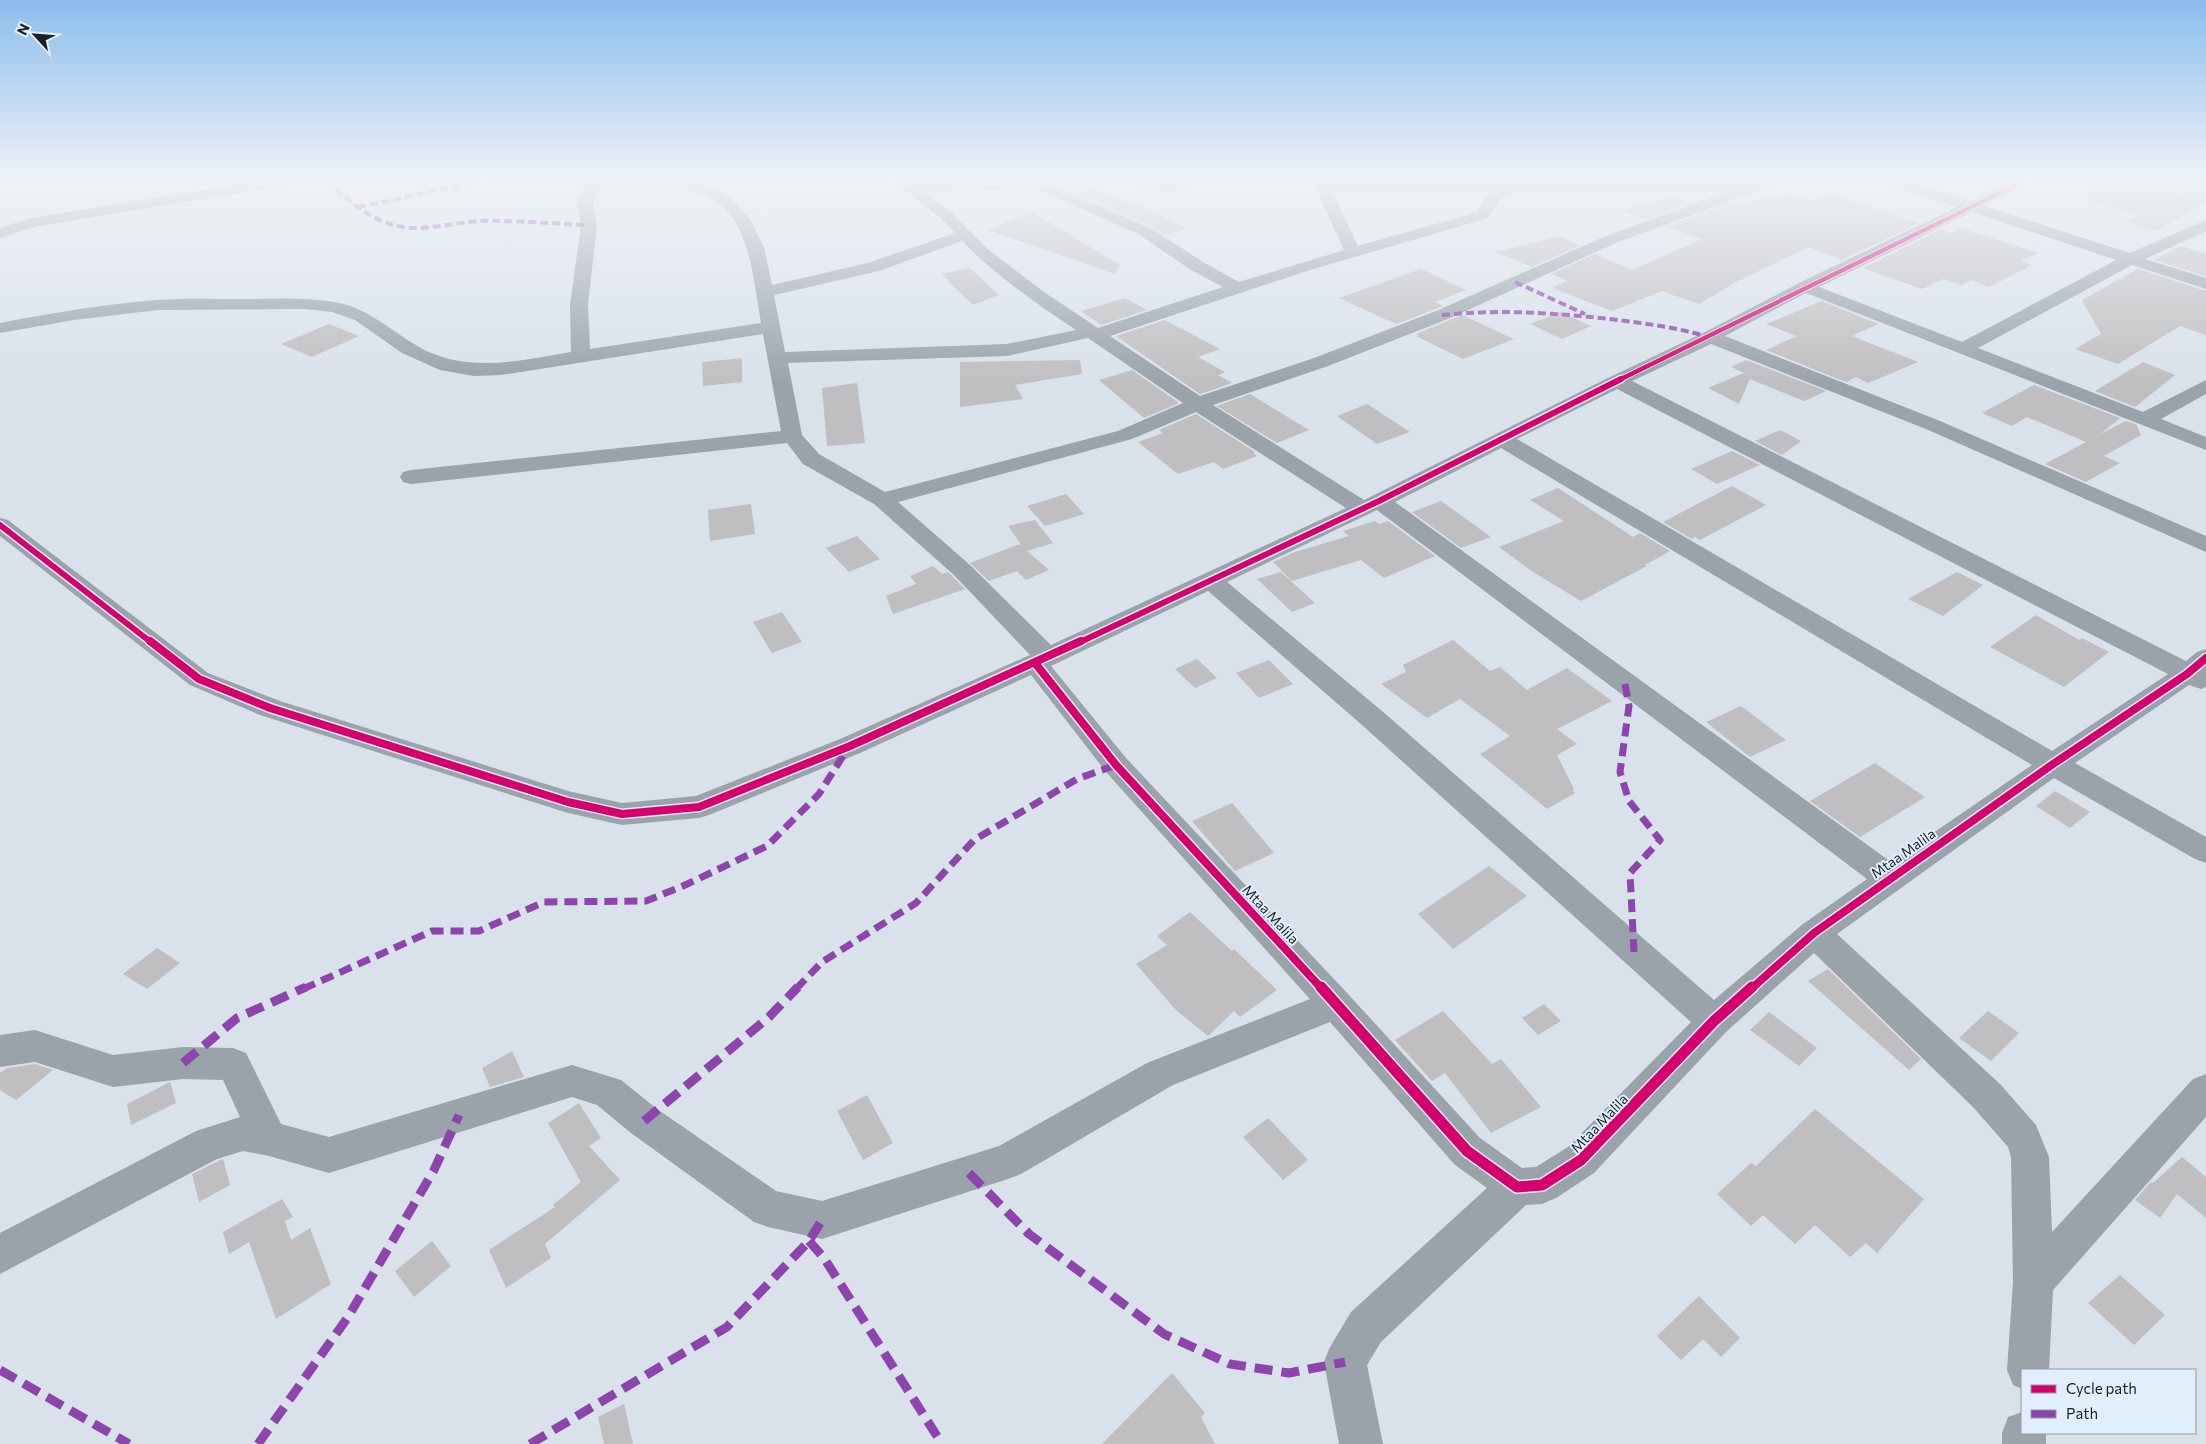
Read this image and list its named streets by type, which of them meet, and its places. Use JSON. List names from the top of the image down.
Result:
{
  "streets": {
    "street": ["Mtaa Malila"]
  },
  "legend": ["Cycle path", "Path"],
  "north": "top left"
}
